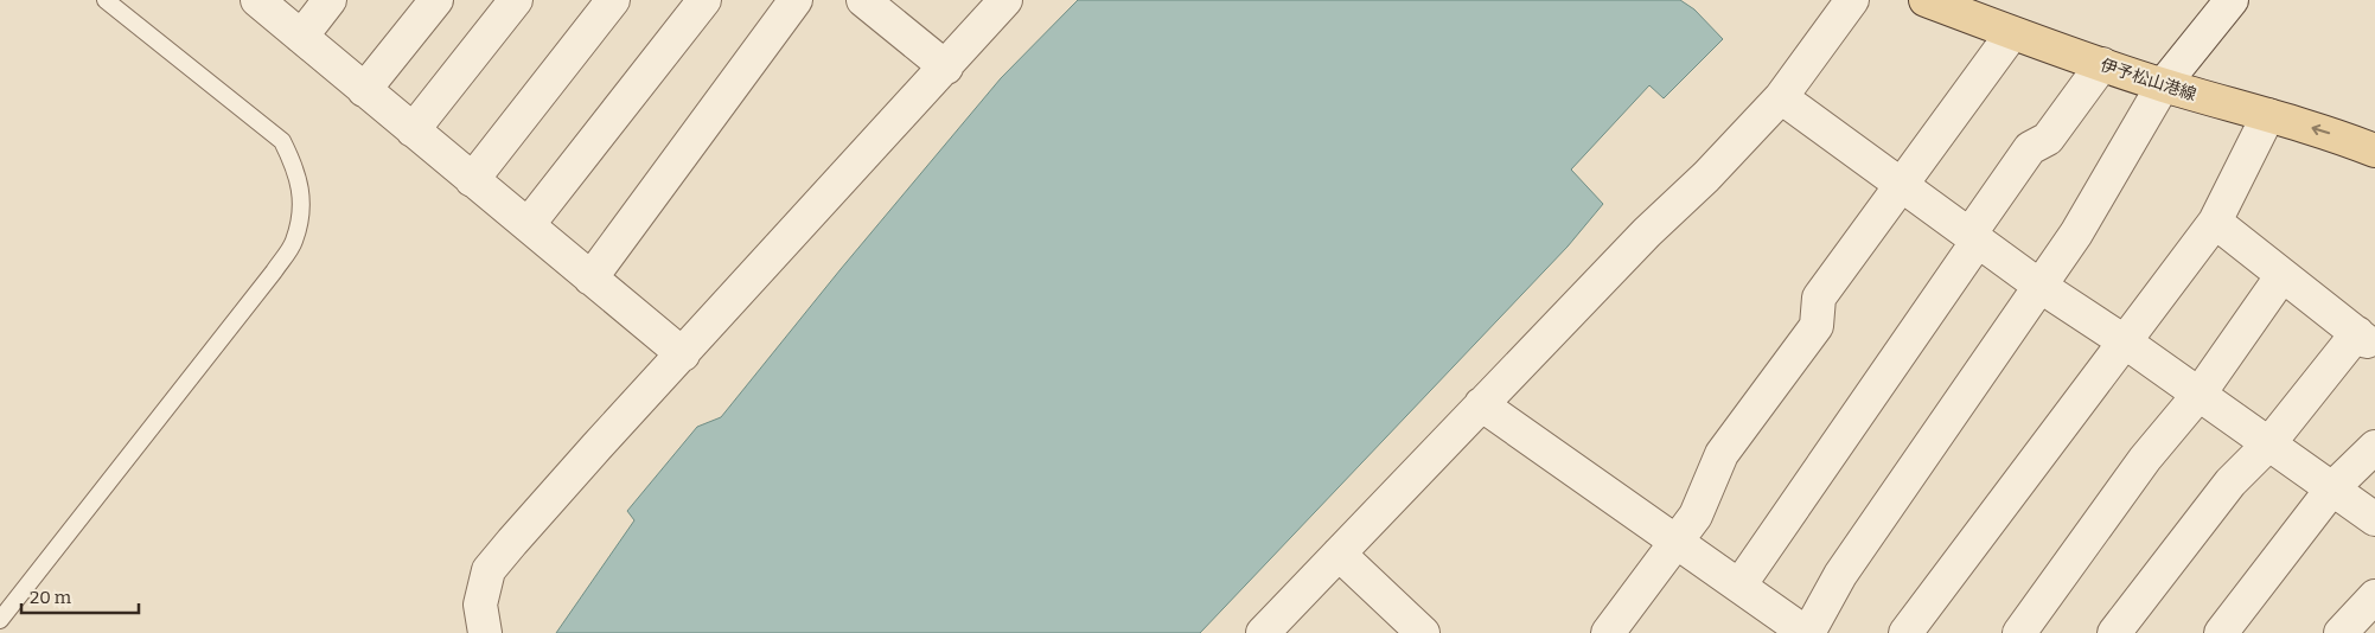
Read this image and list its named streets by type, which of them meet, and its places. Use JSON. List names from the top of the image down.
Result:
{
  "streets": {
    "main road": ["伊予松山港線"]
  },
  "scale_bar": "20 m"
}
